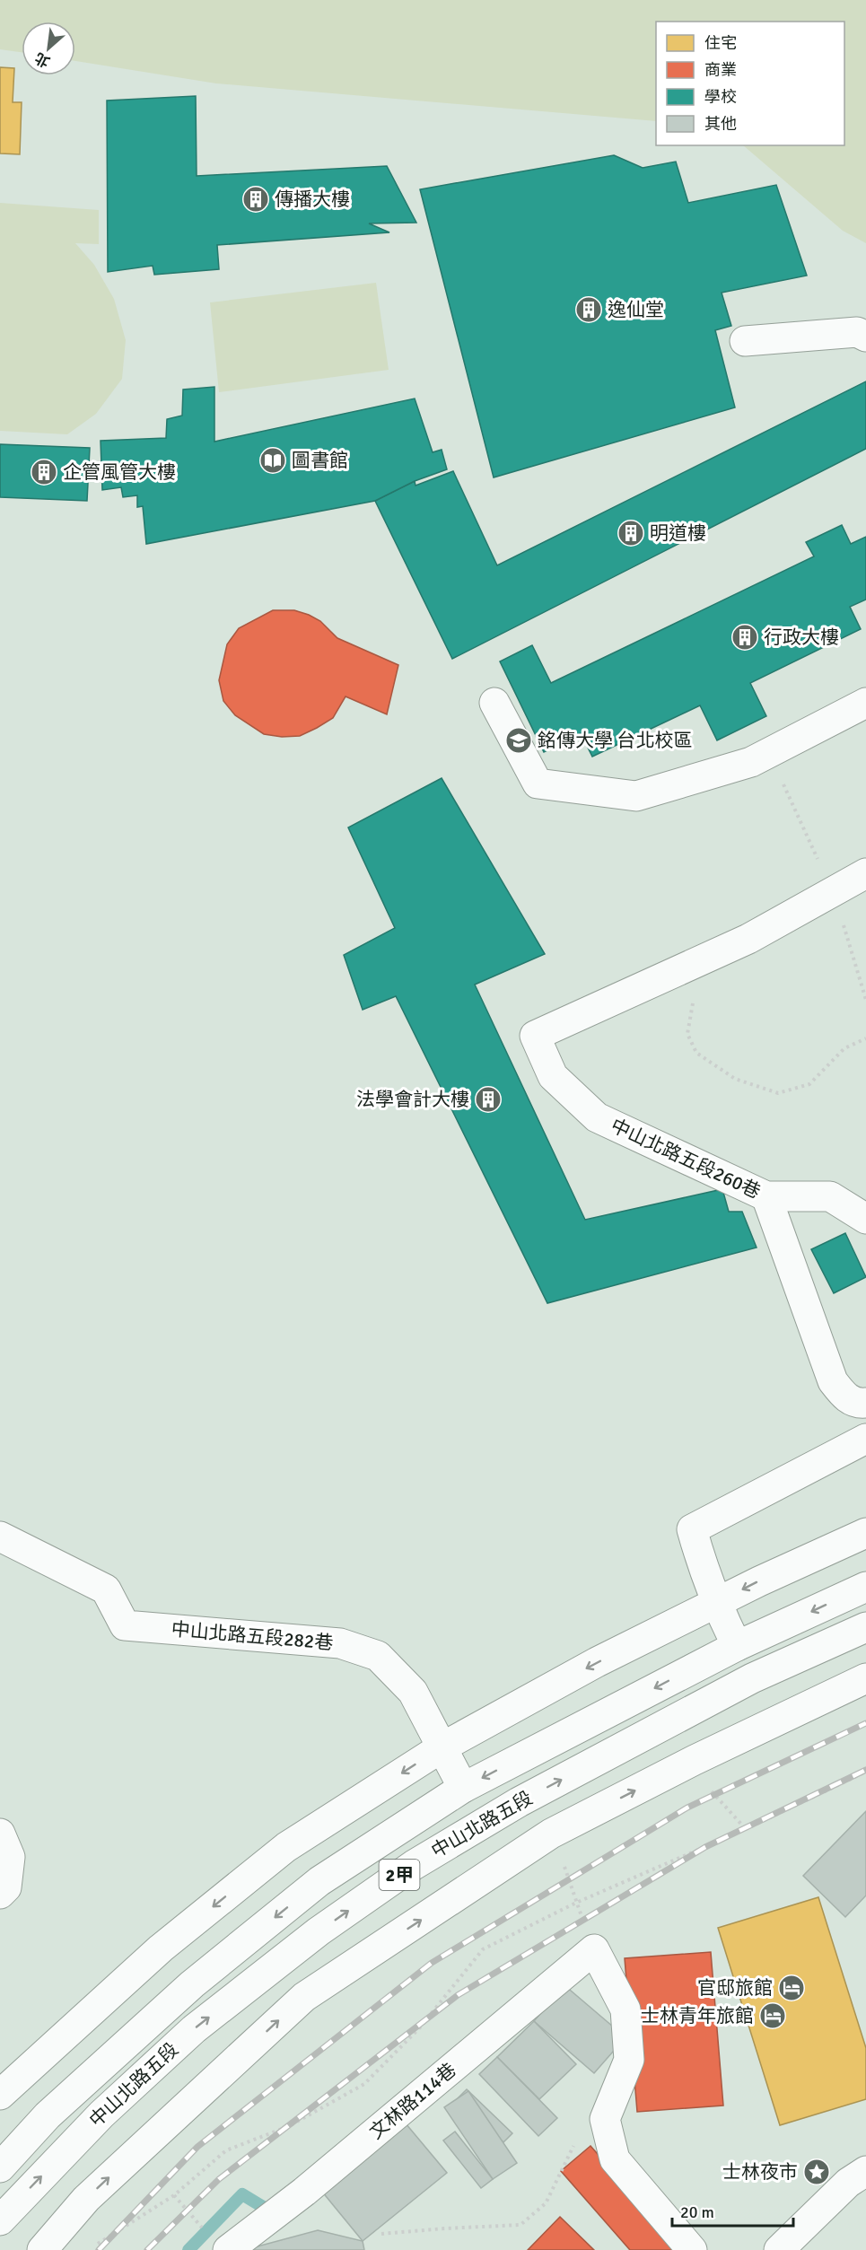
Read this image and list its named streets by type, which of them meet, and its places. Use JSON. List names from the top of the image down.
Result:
{
  "streets": {
    "main road": [
      "中山北路五段260巷",
      "中山北路五段282巷",
      "中山北路五段",
      "2甲",
      "文林路114巷"
    ]
  },
  "crossings": [
    ["中山北路五段282巷", "中山北路五段"]
  ],
  "places": {
    "building": [
      "傳播大樓",
      "逸仙堂",
      "企管風管大樓",
      "明道樓",
      "行政大樓",
      "法學會計大樓"
    ],
    "library": ["圖書館"],
    "school or university": ["銘傳大學 台北校區"],
    "hotel": ["官邸旅館", "士林青年旅館"],
    "place": ["士林夜市"]
  },
  "legend": [
    "住宅",
    "商業",
    "學校",
    "其他"
  ],
  "scale_bar": "20 m",
  "north": "bottom left"
}
